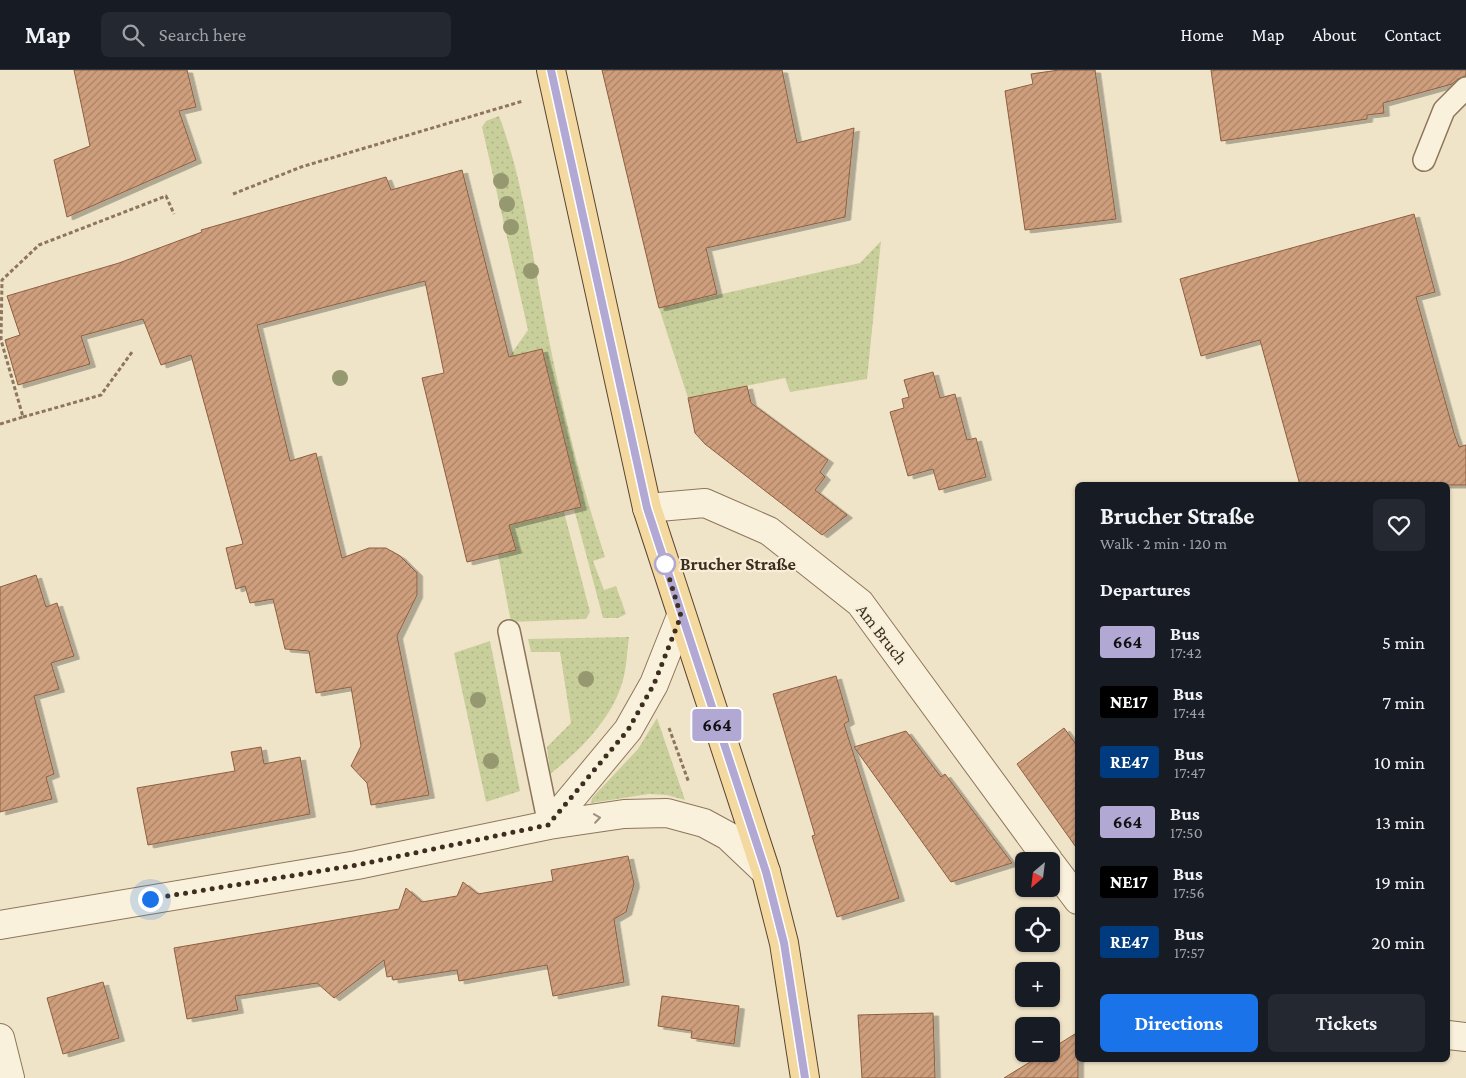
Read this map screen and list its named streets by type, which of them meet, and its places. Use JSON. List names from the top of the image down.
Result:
{
  "streets": {
    "street": ["Am Bruch"]
  },
  "places": ["Brucher Straße"],
  "lines": ["bus line 664"],
  "north": "bottom left",
  "page": {
    "header": "Map",
    "search": "Search here",
    "nav": [
      "Home",
      "Map",
      "About",
      "Contact"
    ],
    "on_map": "664",
    "heading": [
      ["Brucher Straße", "Walk · 2 min · 120 m"],
      "Departures"
    ],
    "list": [
      {
        "mark": "664",
        "name": "Bus",
        "note": "17:42",
        "value": "5 min"
      },
      {
        "mark": "NE17",
        "name": "Bus",
        "note": "17:44",
        "value": "7 min"
      },
      {
        "mark": "RE47",
        "name": "Bus",
        "note": "17:47",
        "value": "10 min"
      },
      {
        "mark": "664",
        "name": "Bus",
        "note": "17:50",
        "value": "13 min"
      },
      {
        "mark": "NE17",
        "name": "Bus",
        "note": "17:56",
        "value": "19 min"
      },
      {
        "mark": "RE47",
        "name": "Bus",
        "note": "17:57",
        "value": "20 min"
      }
    ],
    "map_buttons": ["+", "−"],
    "buttons": ["Directions", "Tickets"]
  }
}
